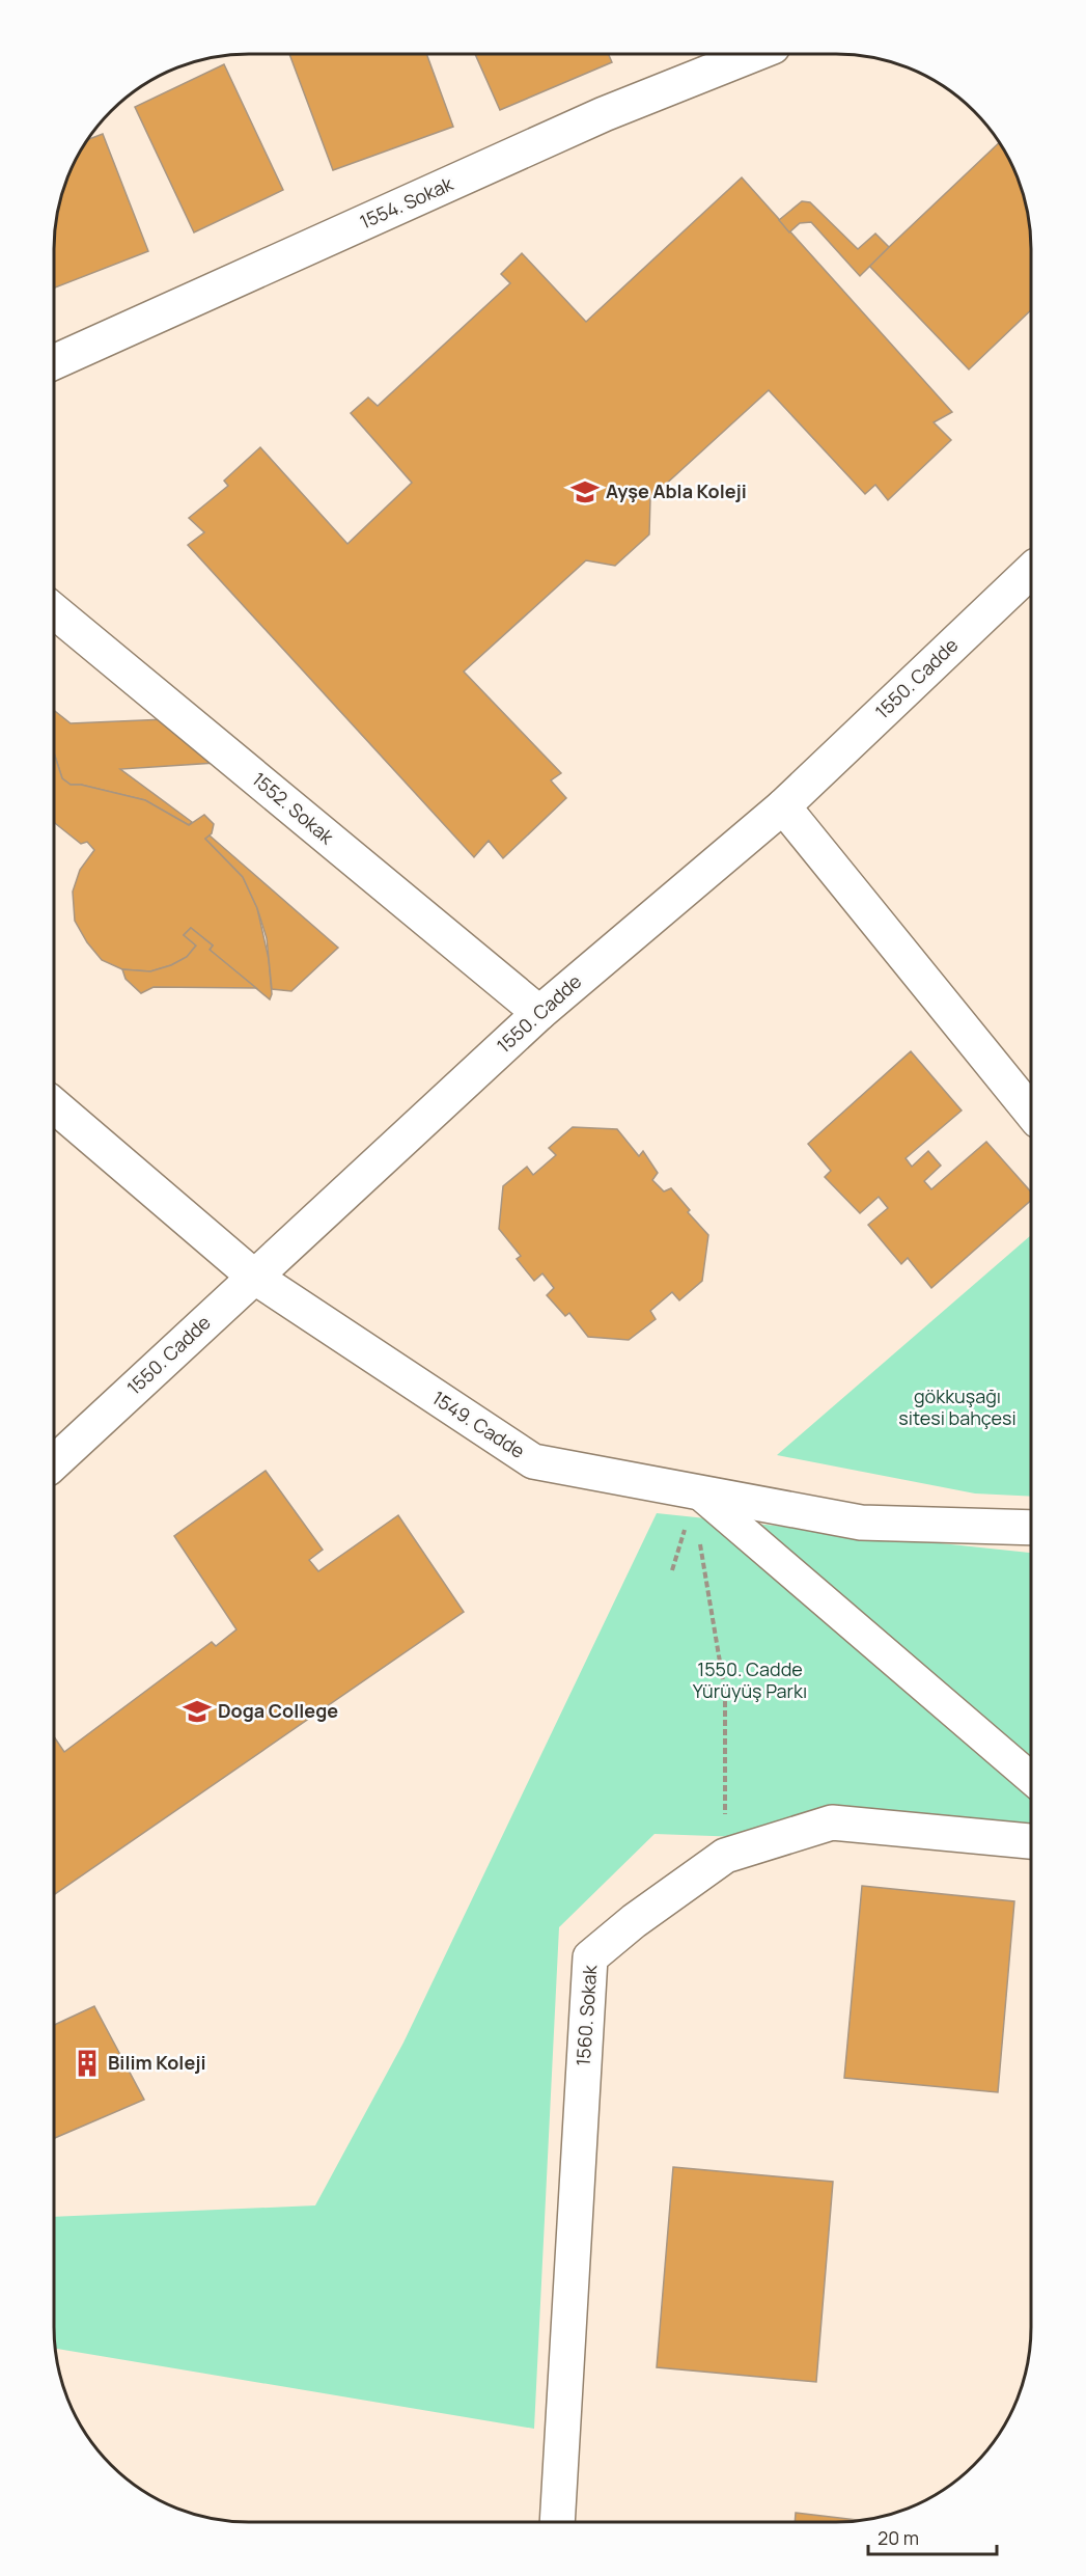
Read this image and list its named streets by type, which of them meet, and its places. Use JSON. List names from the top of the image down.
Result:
{
  "streets": {
    "street": [
      "1554. Sokak",
      "1550. Cadde",
      "1552. Sokak",
      "1549. Cadde",
      "1560. Sokak"
    ]
  },
  "crossings": [
    ["1550. Cadde", "1552. Sokak"],
    ["1550. Cadde", "1549. Cadde"]
  ],
  "parks": ["gökkuşağı sitesi bahçesi", "1550. Cadde Yürüyüş Parkı"],
  "places": {
    "school or university": ["Ayşe Abla Koleji", "Doga College"],
    "building": ["Bilim Koleji"]
  },
  "scale_bar": "20 m"
}
